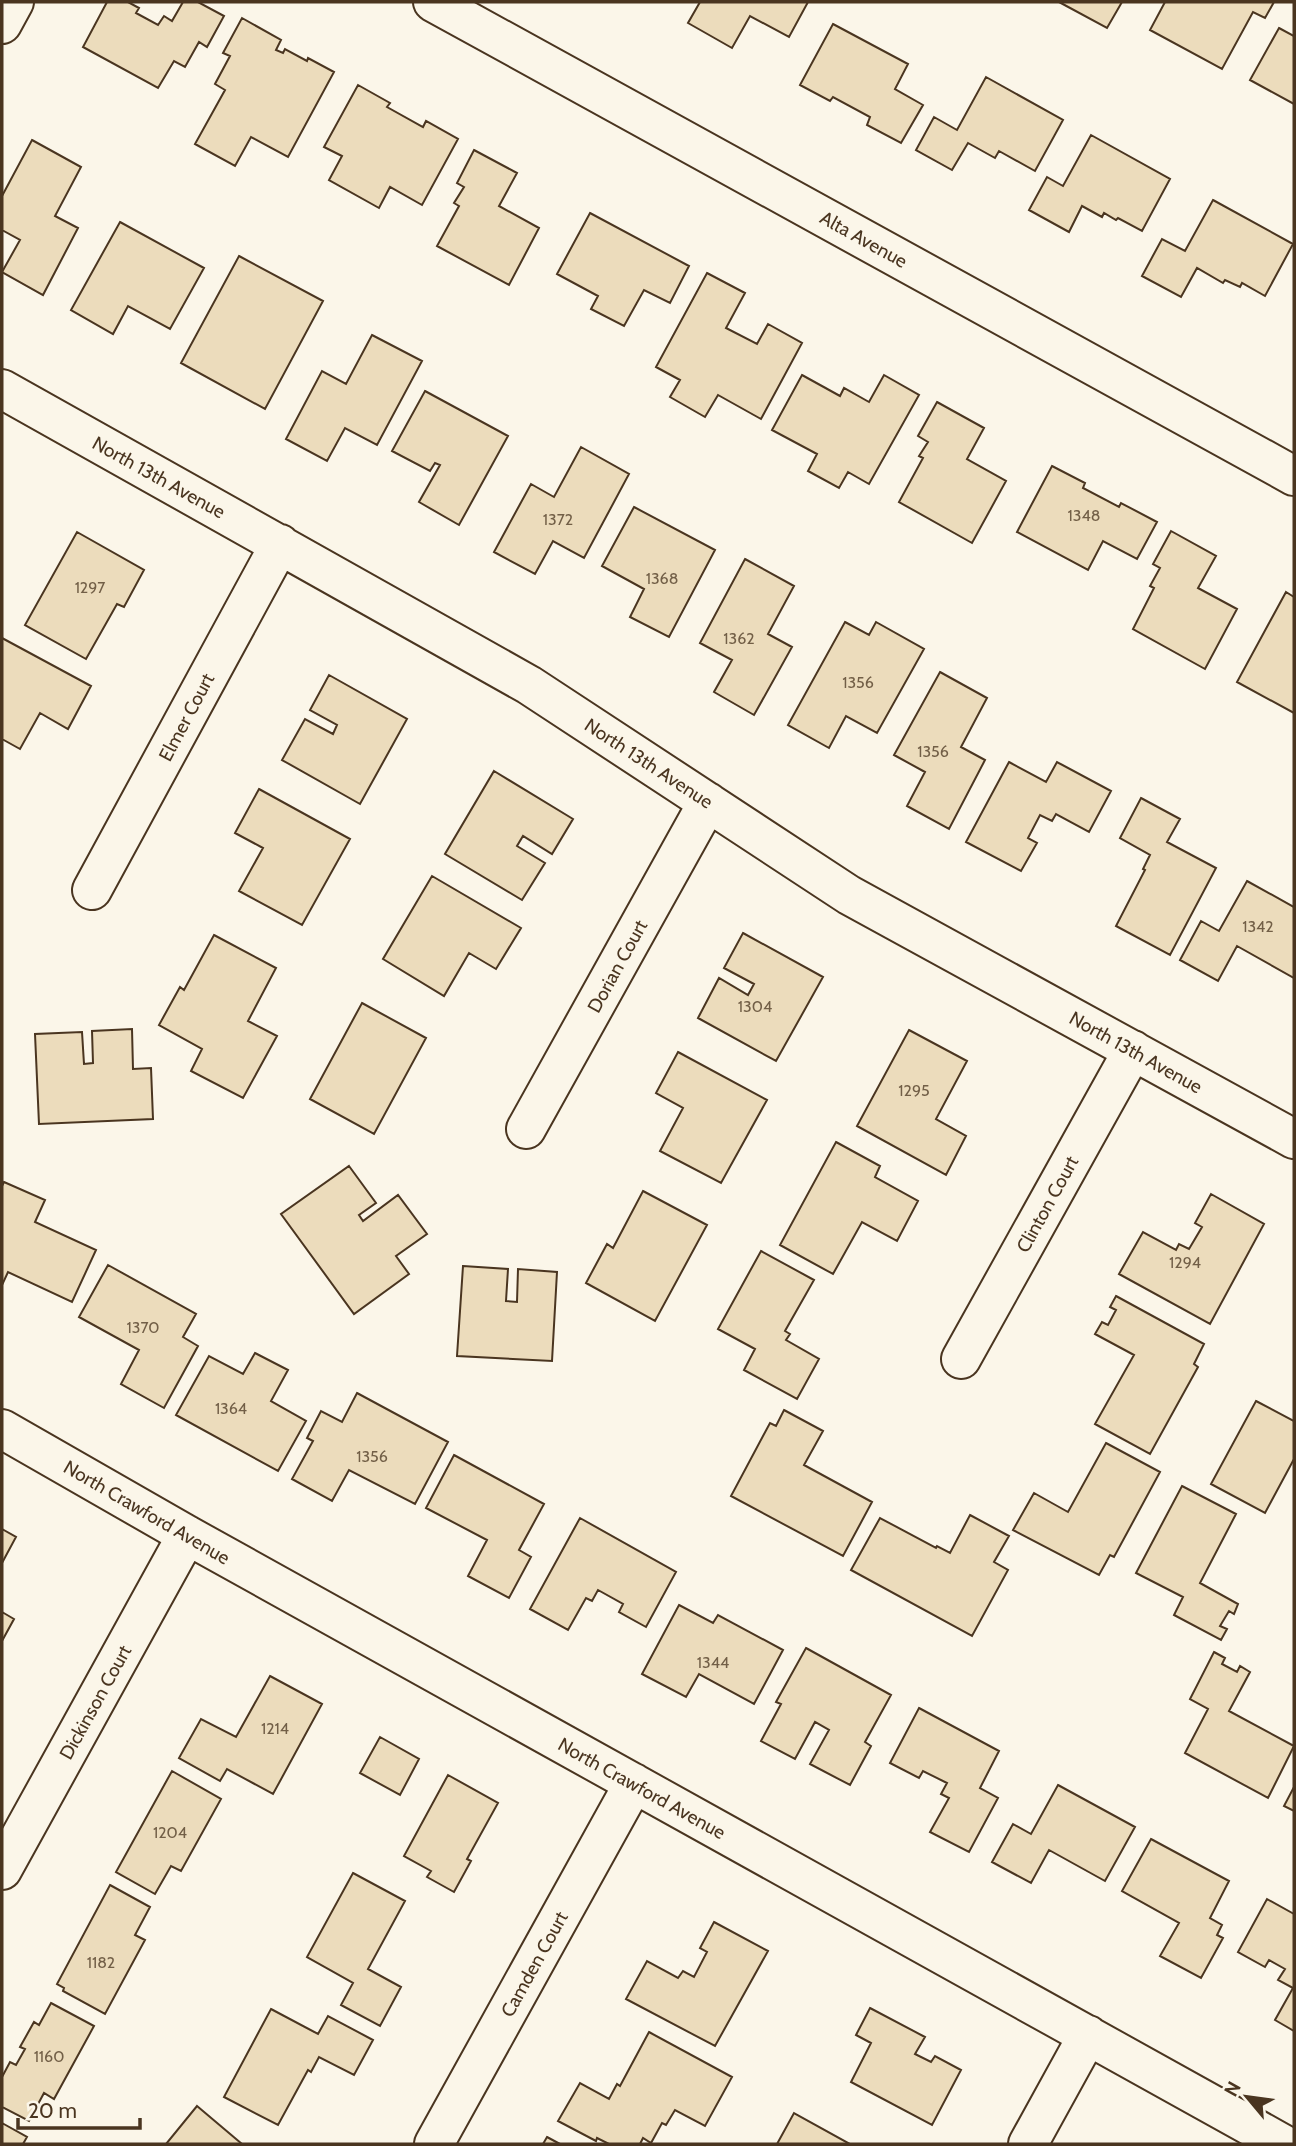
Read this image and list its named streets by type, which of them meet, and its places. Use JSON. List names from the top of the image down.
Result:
{
  "streets": {
    "street": [
      "Alta Avenue",
      "North 13th Avenue",
      "Elmer Court",
      "Dorian Court",
      "Clinton Court",
      "North Crawford Avenue",
      "Dickinson Court",
      "Camden Court"
    ]
  },
  "crossings": [
    ["North 13th Avenue", "Elmer Court"],
    ["North 13th Avenue", "Dorian Court"],
    ["North 13th Avenue", "Clinton Court"],
    ["North Crawford Avenue", "Dickinson Court"],
    ["North Crawford Avenue", "Camden Court"]
  ],
  "house_numbers": [
    "1348",
    "1372",
    "1368",
    "1297",
    "1362",
    "1356",
    "1356",
    "1342",
    "1304",
    "1295",
    "1294",
    "1370",
    "1364",
    "1356",
    "1344",
    "1214",
    "1204",
    "1182",
    "1160"
  ],
  "scale_bar": "20 m",
  "north": "top left"
}
